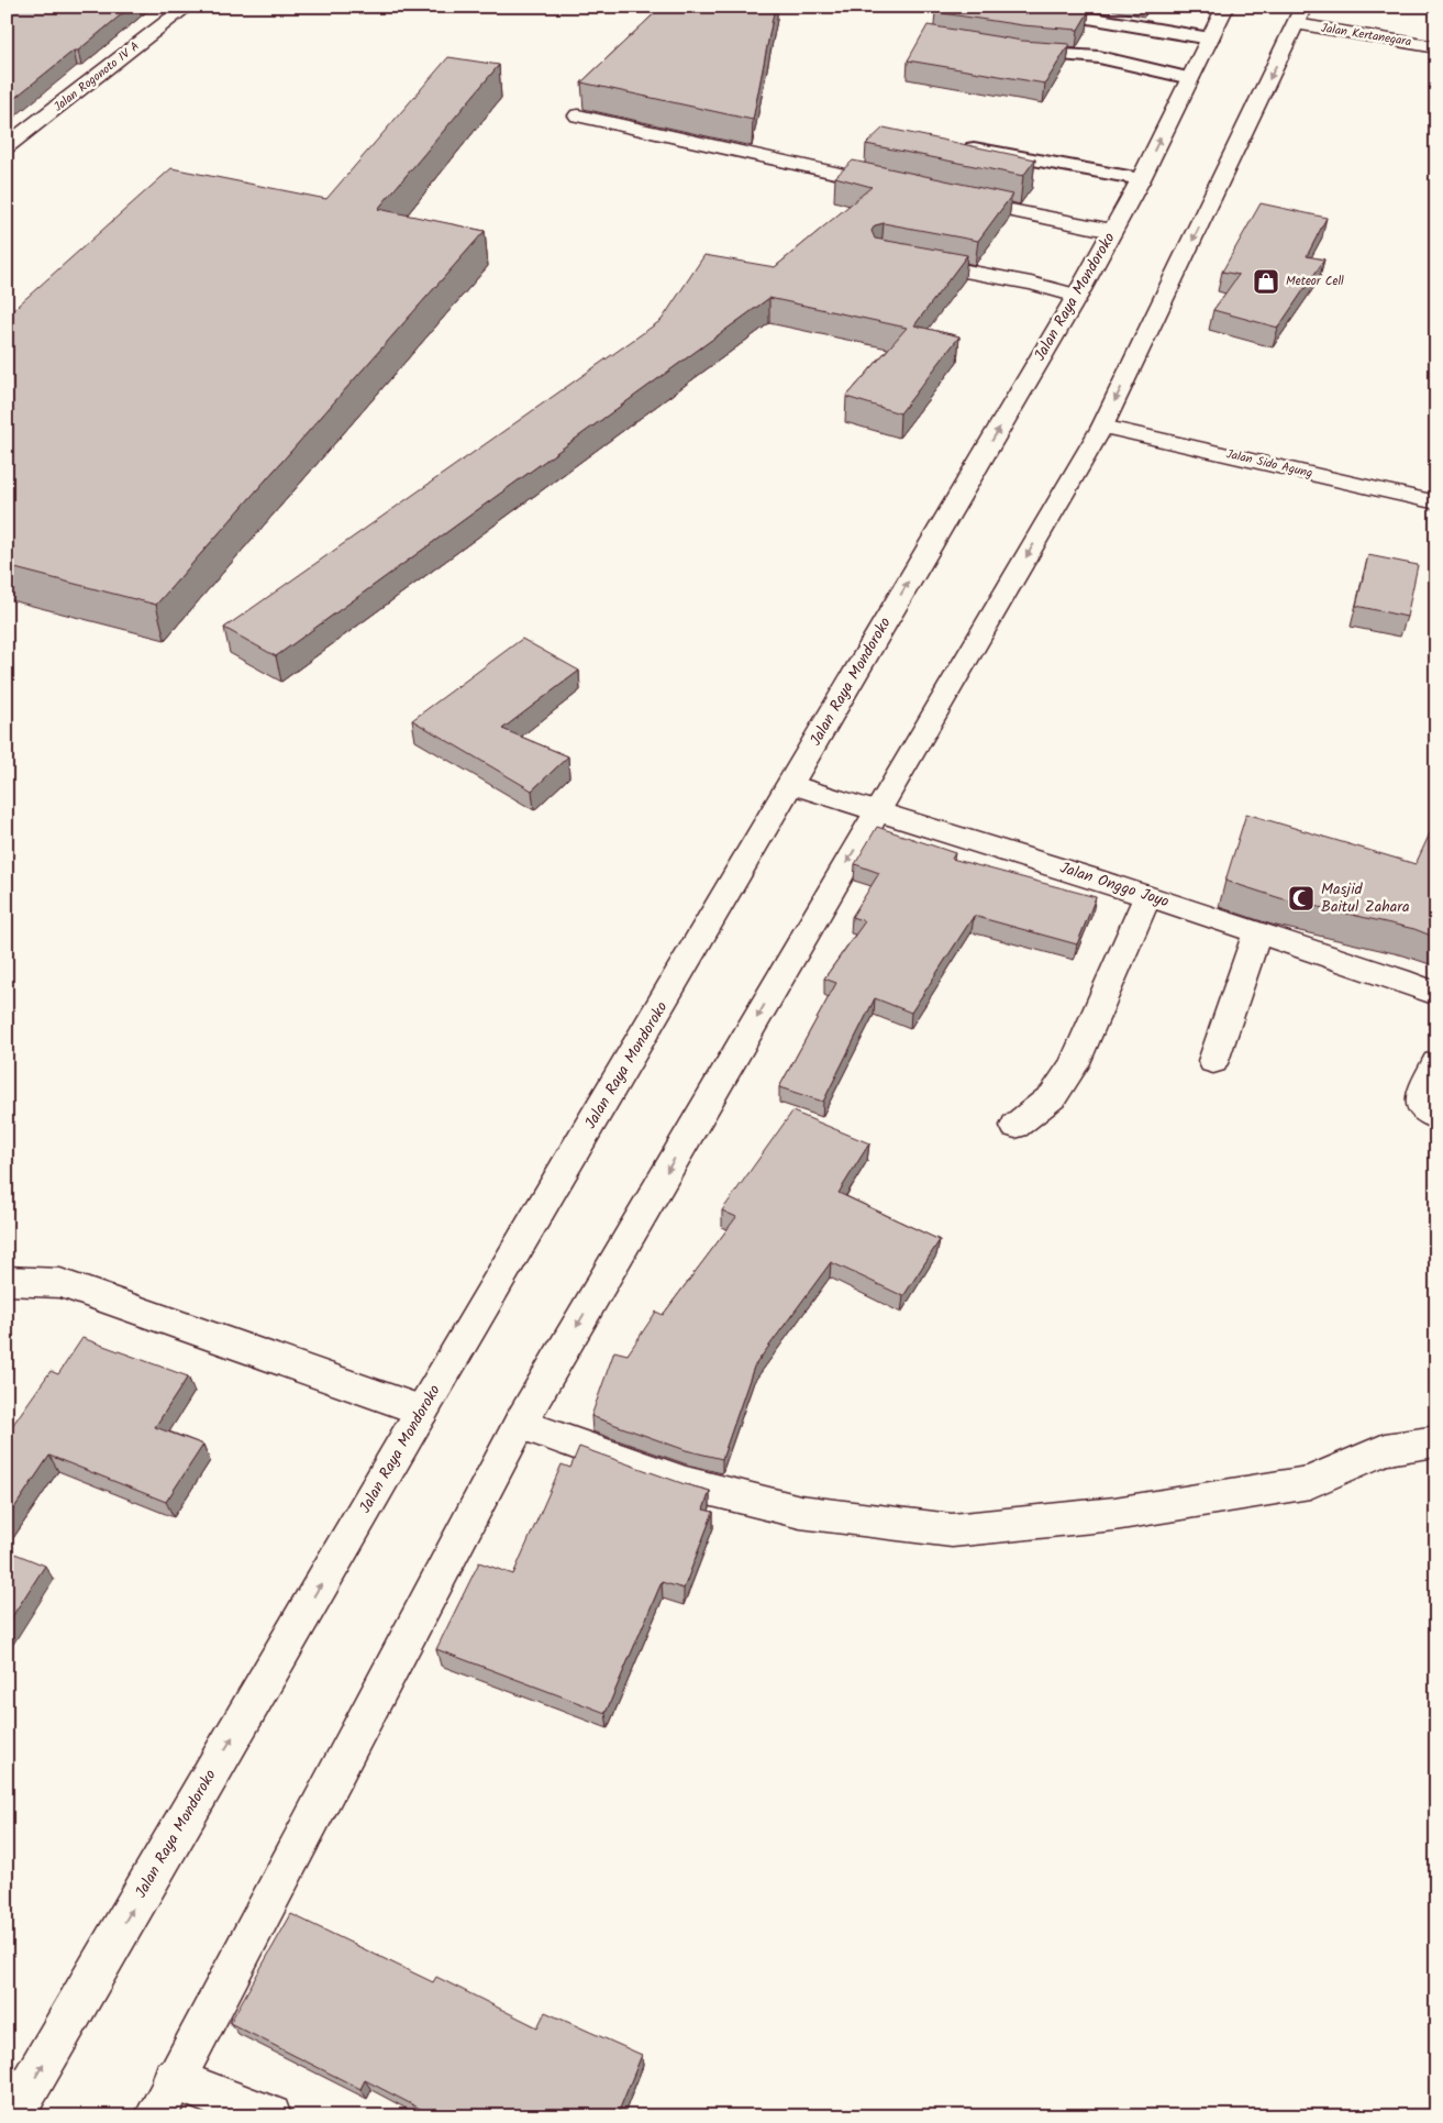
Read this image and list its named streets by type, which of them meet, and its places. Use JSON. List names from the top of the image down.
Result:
{
  "streets": {
    "main road": [
      "Jalan Kertanegara",
      "Jalan Rogonoto IV A",
      "Jalan Raya Mondoroko",
      "Jalan Sido Agung",
      "Jalan Onggo Joyo"
    ]
  },
  "crossings": [
    ["Jalan Raya Mondoroko", "Jalan Onggo Joyo"]
  ],
  "places": {
    "shop": ["Meteor Cell"],
    "mosque": ["Masjid Baitul Zahara"]
  }
}
